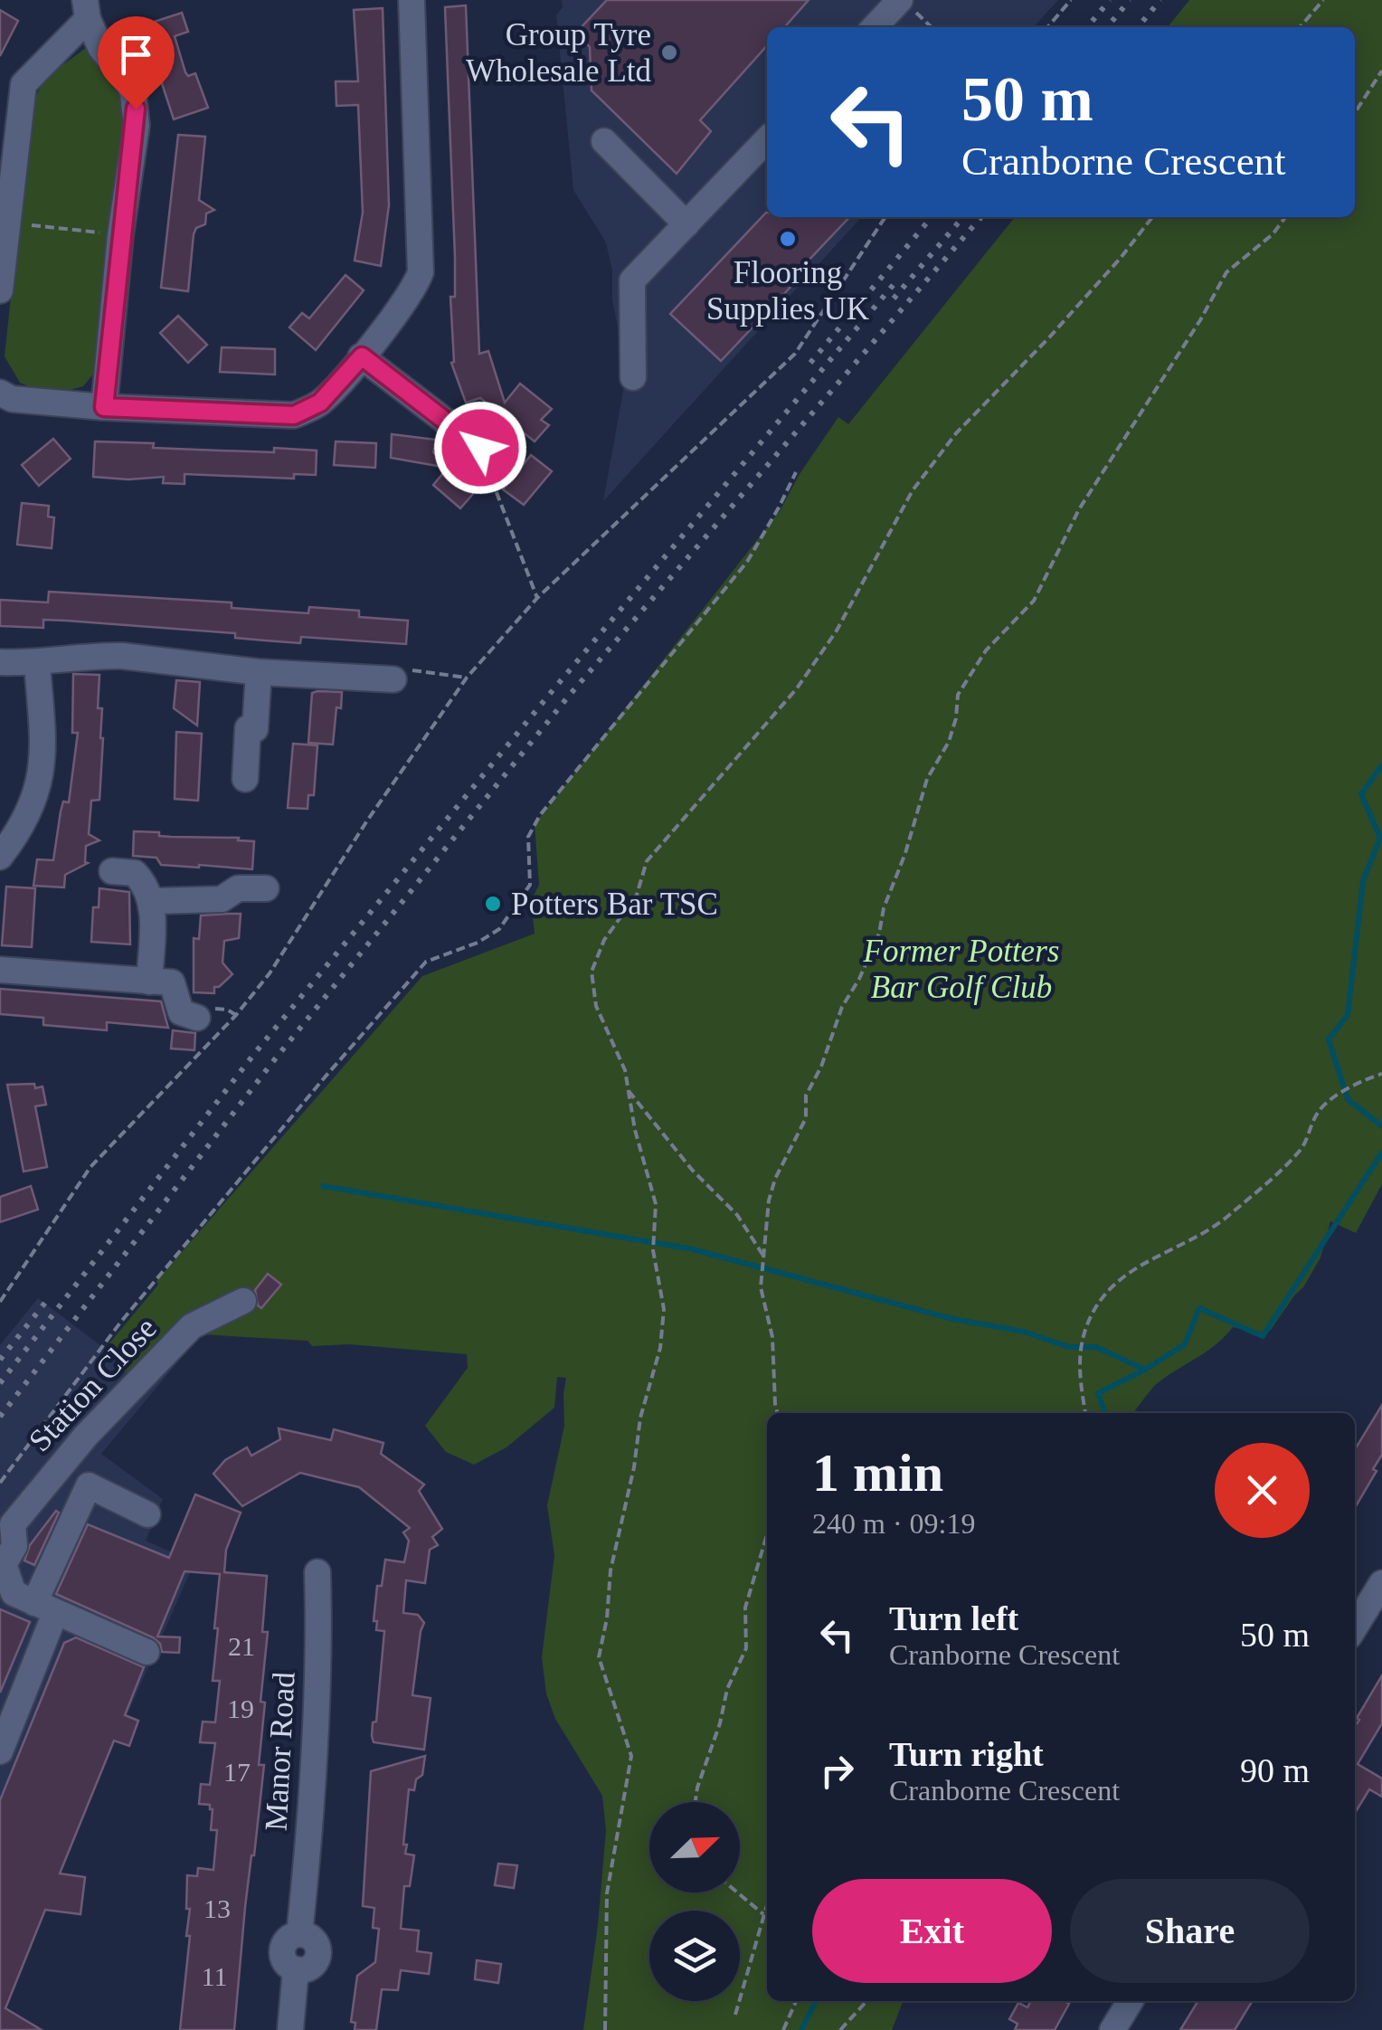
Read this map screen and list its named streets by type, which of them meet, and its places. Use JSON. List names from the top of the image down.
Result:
{
  "streets": {
    "street": ["Station Close", "Manor Road"]
  },
  "parks": ["Former Potters Bar Golf Club"],
  "places": ["Group Tyre Wholesale Ltd", "Flooring Supplies UK", "Potters Bar TSC"],
  "house_numbers": [
    "21",
    "19",
    "17",
    "13",
    "11"
  ],
  "north": "top right",
  "page": {
    "turn": ["50 m", "Cranborne Crescent"],
    "heading": ["1 min", "240 m · 09:19"],
    "list": [
      {
        "name": "Turn left",
        "note": "Cranborne Crescent",
        "value": "50 m"
      },
      {
        "name": "Turn right",
        "note": "Cranborne Crescent",
        "value": "90 m"
      }
    ],
    "buttons": ["Exit", "Share"]
  }
}
